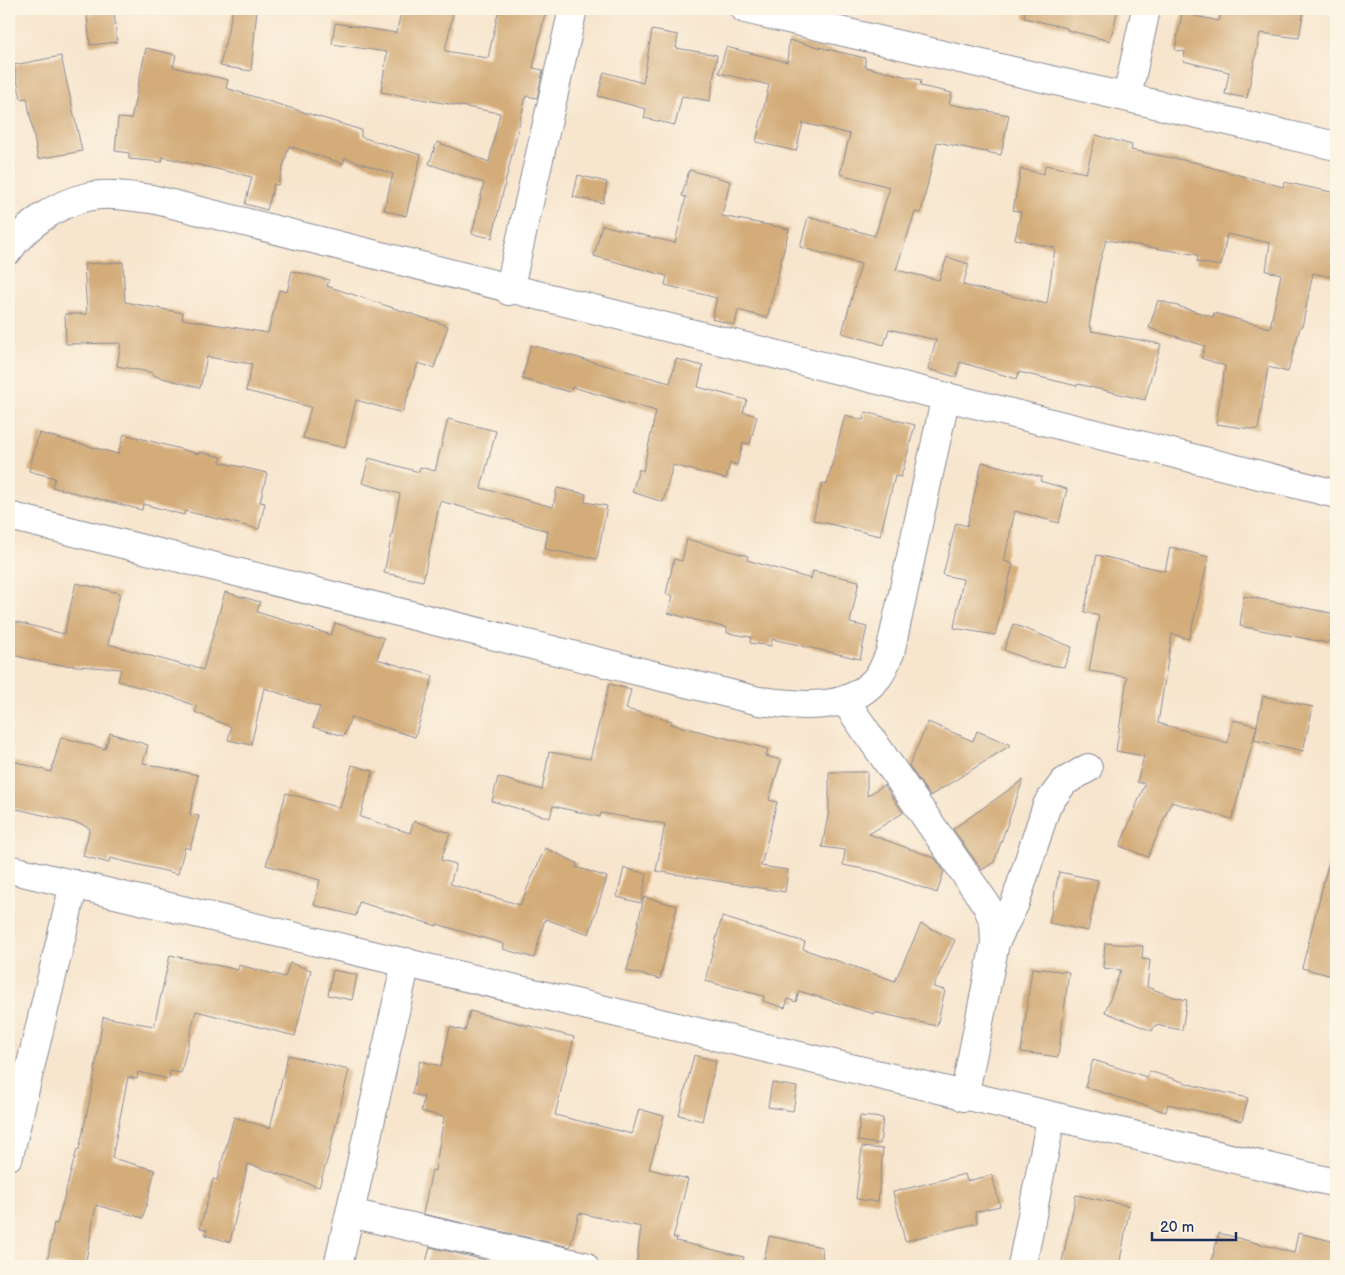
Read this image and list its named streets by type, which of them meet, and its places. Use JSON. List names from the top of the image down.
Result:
{
  "scale_bar": "20 m"
}
